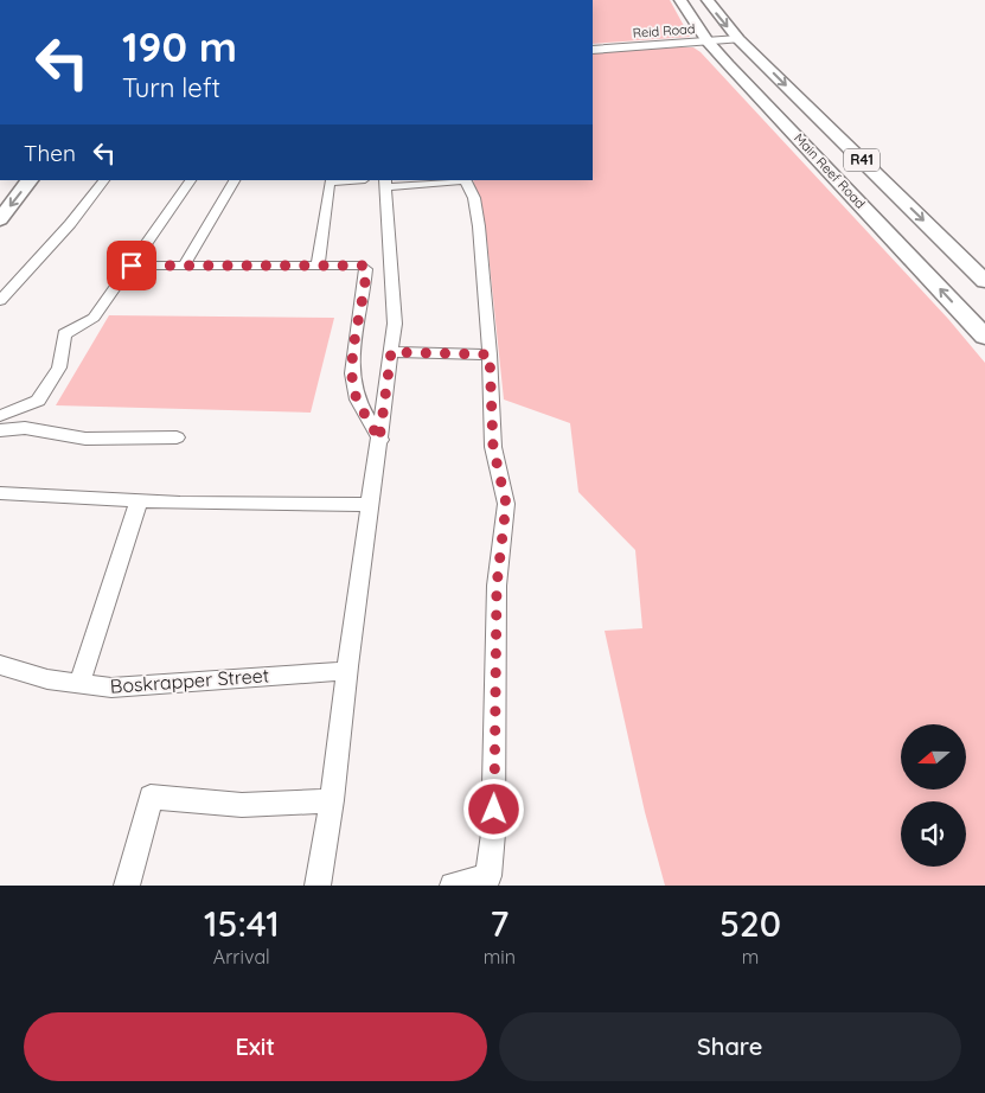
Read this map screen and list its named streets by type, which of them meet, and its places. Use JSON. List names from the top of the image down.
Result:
{
  "streets": {
    "main road": ["R41", "Main Reef Road"],
    "street": ["Reid Road", "Boskrapper Street"]
  },
  "crossings": [
    ["Reid Road", "Main Reef Road"]
  ],
  "north": "left",
  "page": {
    "turn": ["190 m", "Turn left"],
    "then": "Then",
    "eta": [
      "15:41",
      "Arrival",
      "7",
      "min",
      "520",
      "m"
    ],
    "buttons": ["Exit", "Share"]
  }
}
